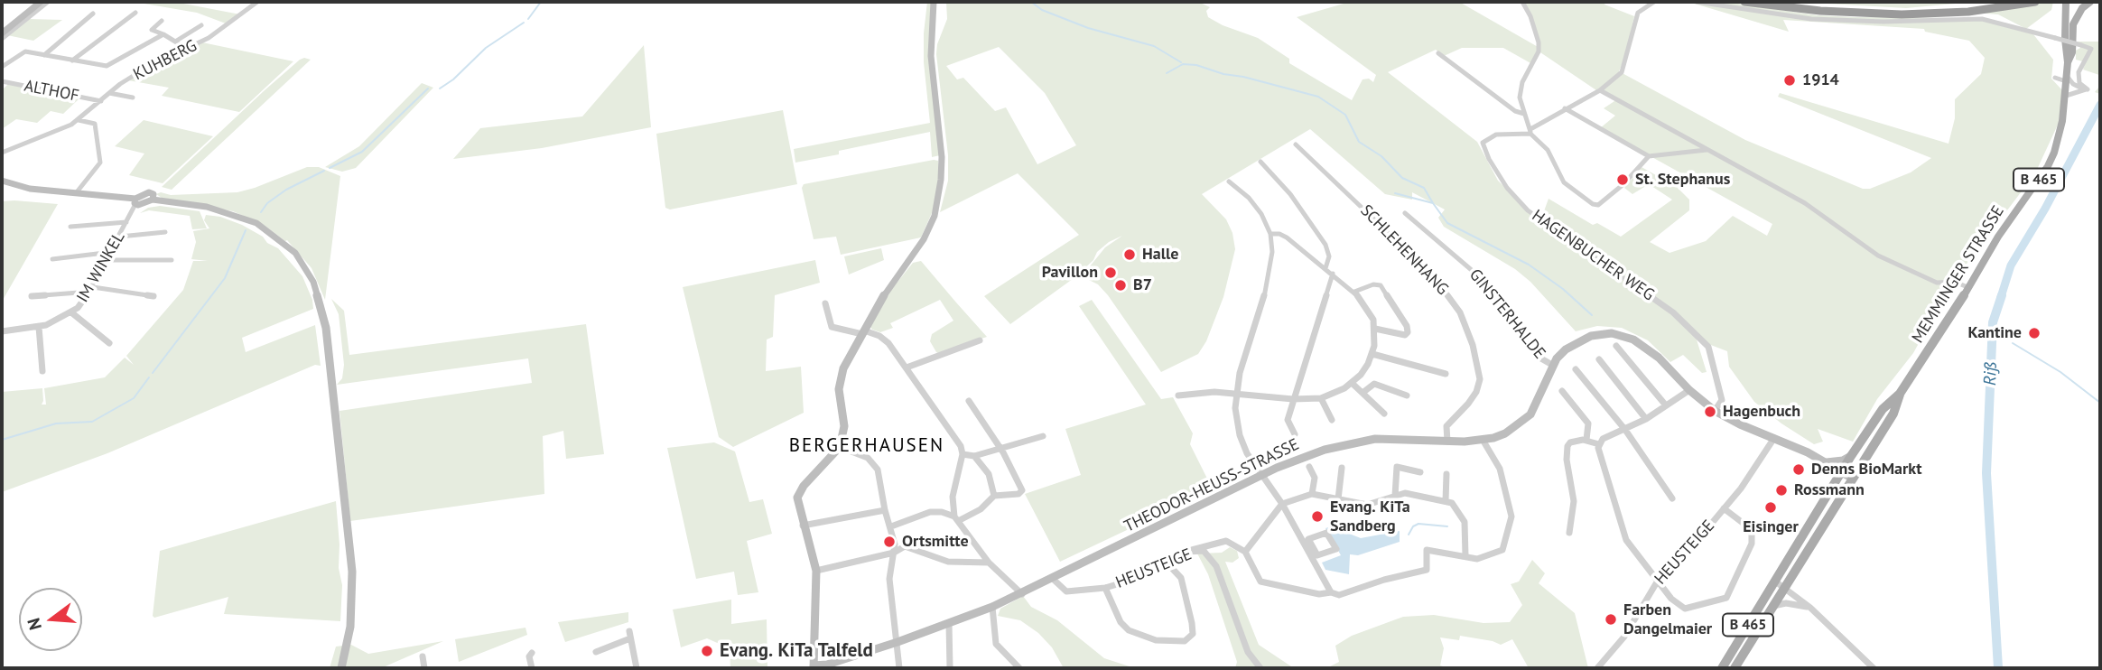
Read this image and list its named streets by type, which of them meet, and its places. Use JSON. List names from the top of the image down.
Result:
{
  "streets": {
    "main road": ["B 465", "MEMMINGER STRASSE"],
    "street": [
      "KUHBERG",
      "ALTHOF",
      "SCHLEHENHANG",
      "HAGENBUCHER WEG",
      "IM WINKEL",
      "GINSTERHALDE",
      "THEODOR-HEUSS-STRASSE",
      "HEUSTEIGE"
    ]
  },
  "crossings": [
    ["KUHBERG", "ALTHOF"],
    ["B 465", "MEMMINGER STRASSE"],
    ["SCHLEHENHANG", "THEODOR-HEUSS-STRASSE"],
    ["HAGENBUCHER WEG", "THEODOR-HEUSS-STRASSE"],
    ["MEMMINGER STRASSE", "THEODOR-HEUSS-STRASSE"],
    ["GINSTERHALDE", "THEODOR-HEUSS-STRASSE"],
    ["THEODOR-HEUSS-STRASSE", "HEUSTEIGE"]
  ],
  "districts": ["BERGERHAUSEN"],
  "water": ["Riß"],
  "places": [
    "1914",
    "St. Stephanus",
    "Halle",
    "Pavillon",
    "B7",
    "Kantine",
    "Hagenbuch",
    "Denns BioMarkt",
    "Rossmann",
    "Eisinger",
    "Evang. KiTa Sandberg",
    "Ortsmitte",
    "Farben Dangelmaier",
    "Evang. KiTa Talfeld"
  ],
  "north": "left"
}
